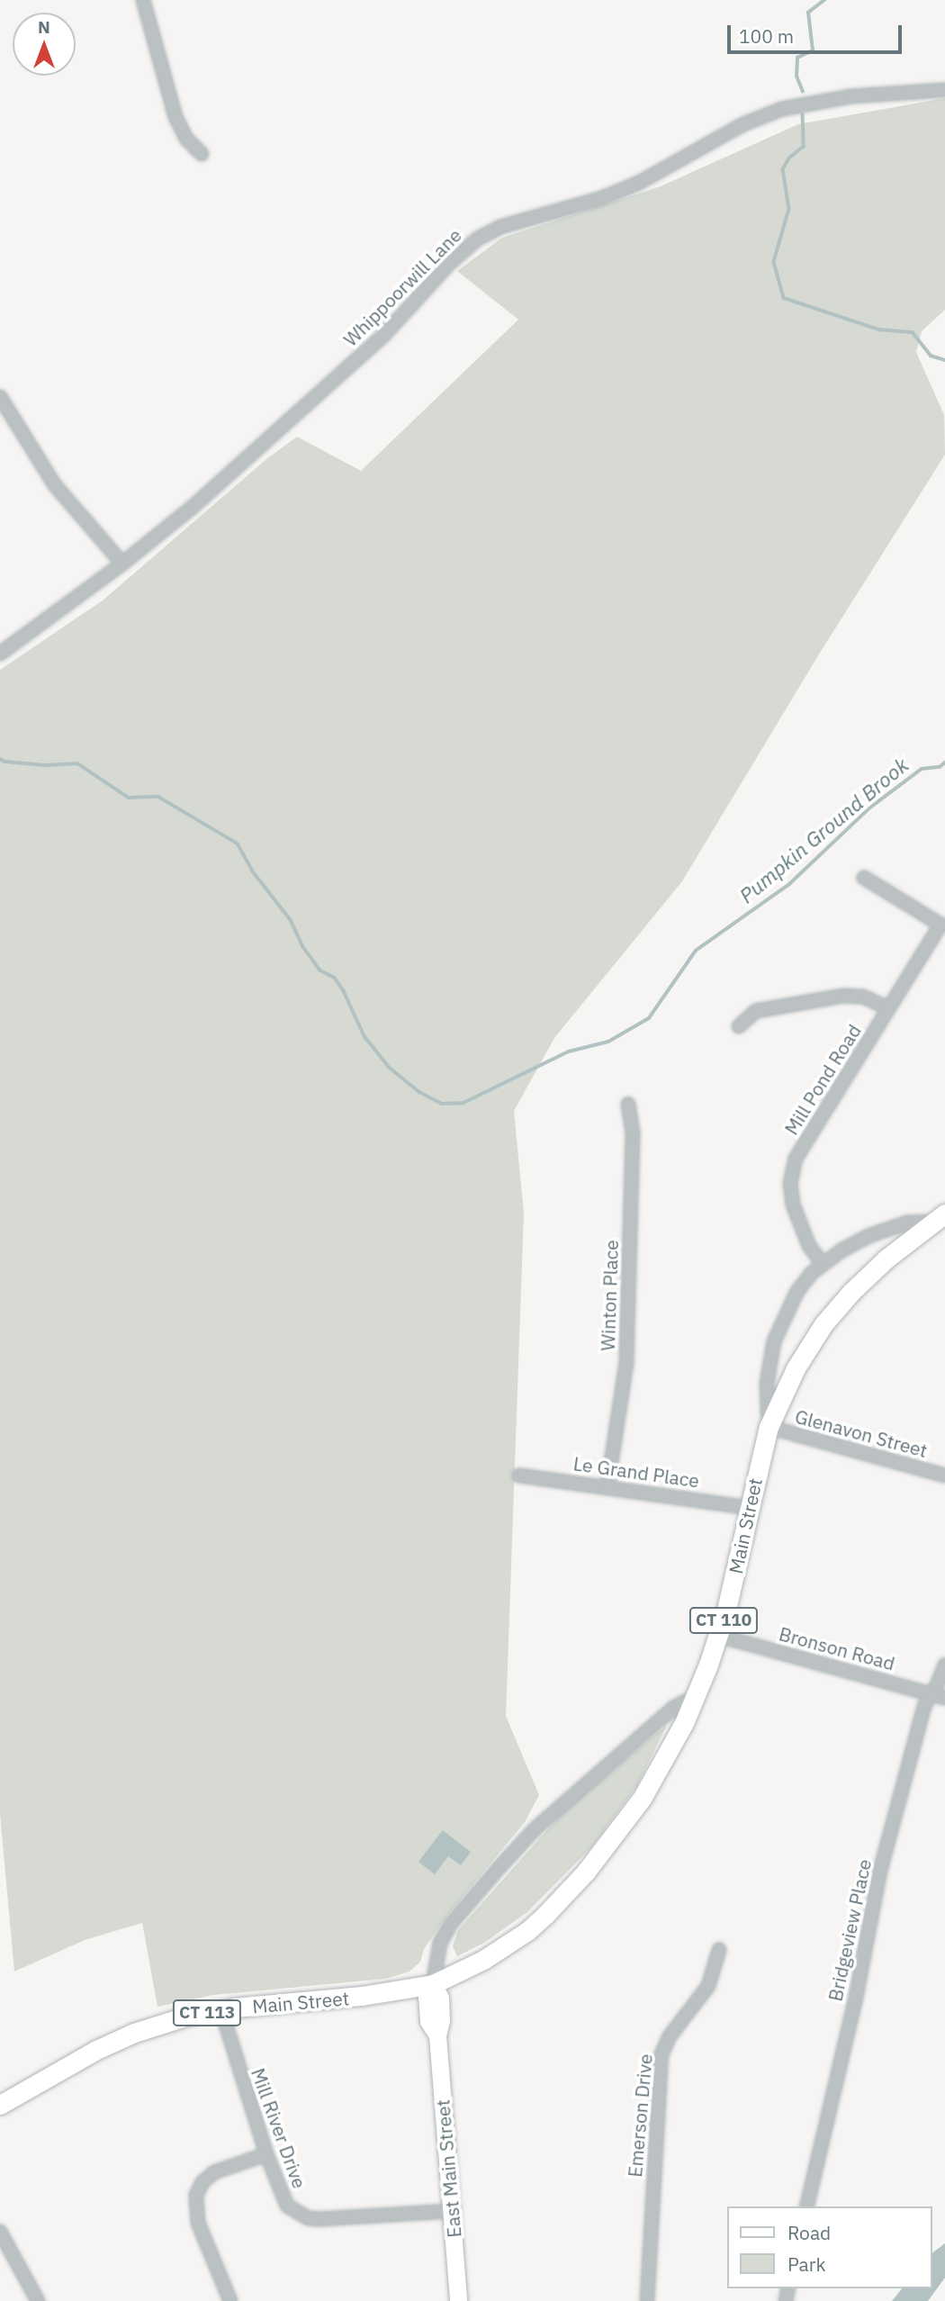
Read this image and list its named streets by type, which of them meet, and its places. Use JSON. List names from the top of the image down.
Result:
{
  "streets": {
    "main road": [
      "Main Street",
      "CT 110",
      "CT 113",
      "East Main Street"
    ],
    "street": [
      "Whippoorwill Lane",
      "Mill Pond Road",
      "Winton Place",
      "Glenavon Street",
      "Le Grand Place",
      "Bronson Road",
      "Bridgeview Place",
      "Emerson Drive",
      "Mill River Drive"
    ]
  },
  "crossings": [
    ["Mill Pond Road", "Main Street"],
    ["Winton Place", "Le Grand Place"],
    ["Glenavon Street", "Main Street"],
    ["Le Grand Place", "Main Street"],
    ["Main Street", "Bronson Road"],
    ["Main Street", "Mill River Drive"],
    ["Main Street", "East Main Street"],
    ["Bronson Road", "Bridgeview Place"],
    ["Mill River Drive", "East Main Street"]
  ],
  "water": ["Pumpkin Ground Brook"],
  "legend": ["Road", "Park"],
  "scale_bar": "100 m",
  "north": "top"
}
